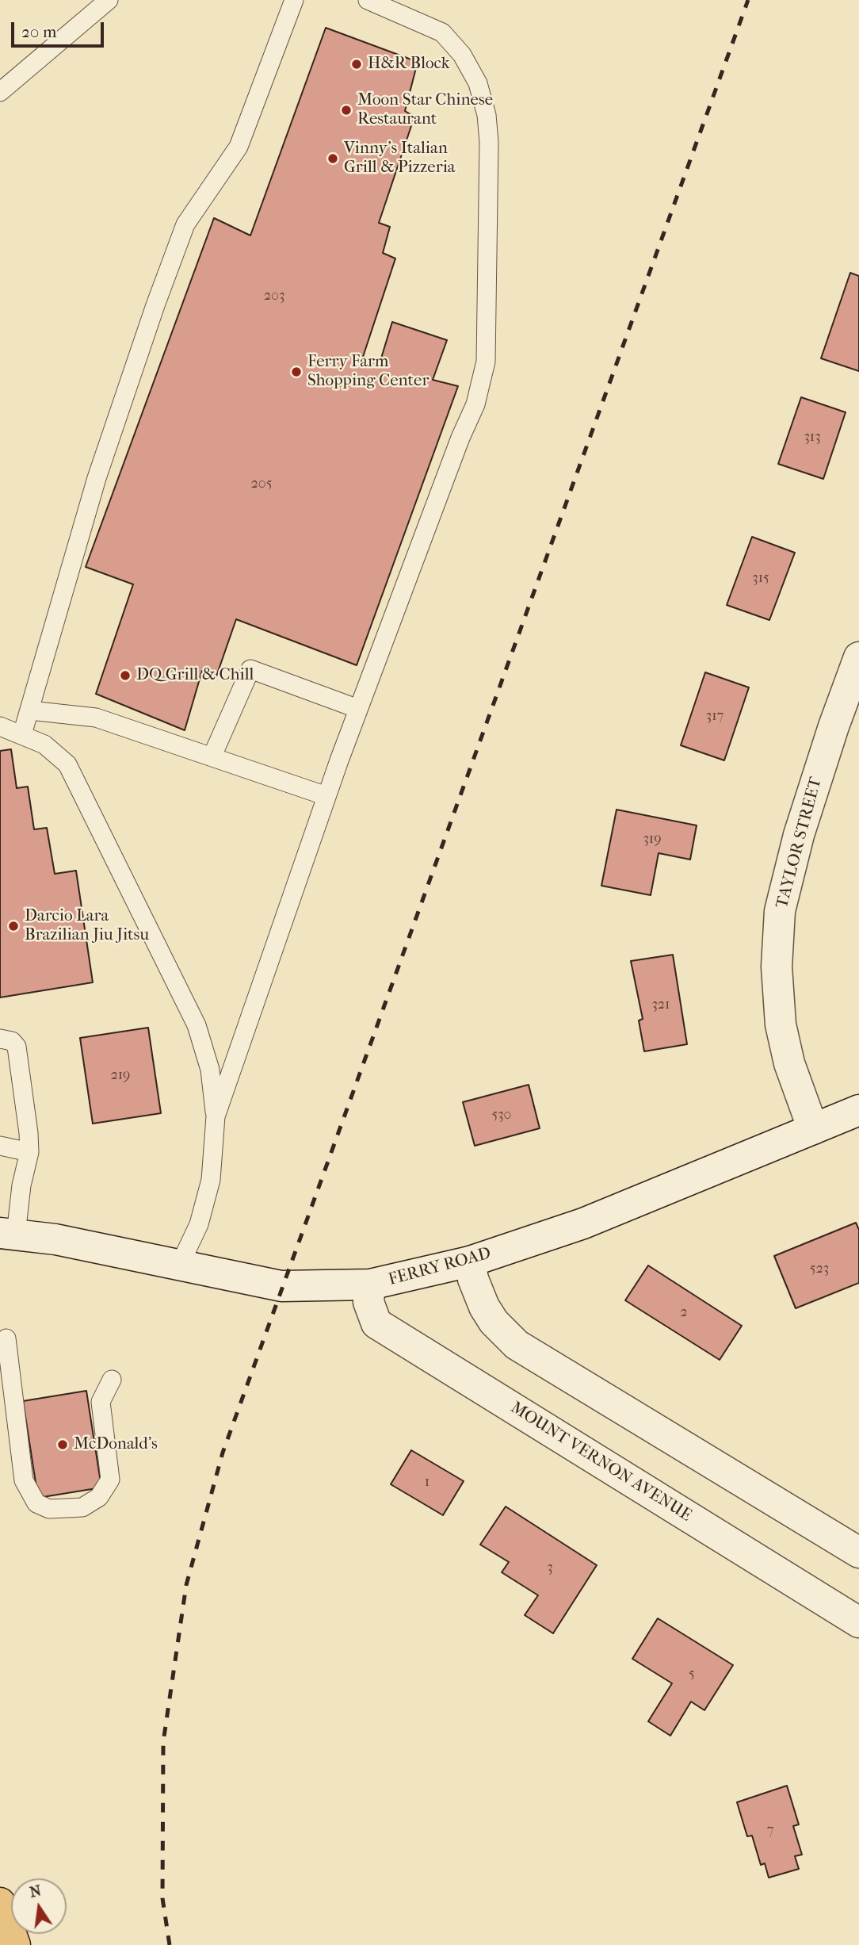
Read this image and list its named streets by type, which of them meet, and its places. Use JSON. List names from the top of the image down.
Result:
{
  "streets": {
    "street": ["TAYLOR STREET", "FERRY ROAD", "MOUNT VERNON AVENUE"]
  },
  "crossings": [
    ["TAYLOR STREET", "FERRY ROAD"],
    ["FERRY ROAD", "MOUNT VERNON AVENUE"]
  ],
  "places": [
    "H&R Block",
    "Moon Star Chinese Restaurant",
    "Vinny's Italian Grill & Pizzeria",
    "Ferry Farm Shopping Center",
    "DQ Grill & Chill",
    "Darcio Lara Brazilian Jiu Jitsu",
    "McDonald's"
  ],
  "house_numbers": [
    "203",
    "313",
    "205",
    "315",
    "317",
    "319",
    "321",
    "219",
    "530",
    "523",
    "2",
    "1",
    "3",
    "5",
    "7"
  ],
  "scale_bar": "20 m",
  "north": "top"
}
